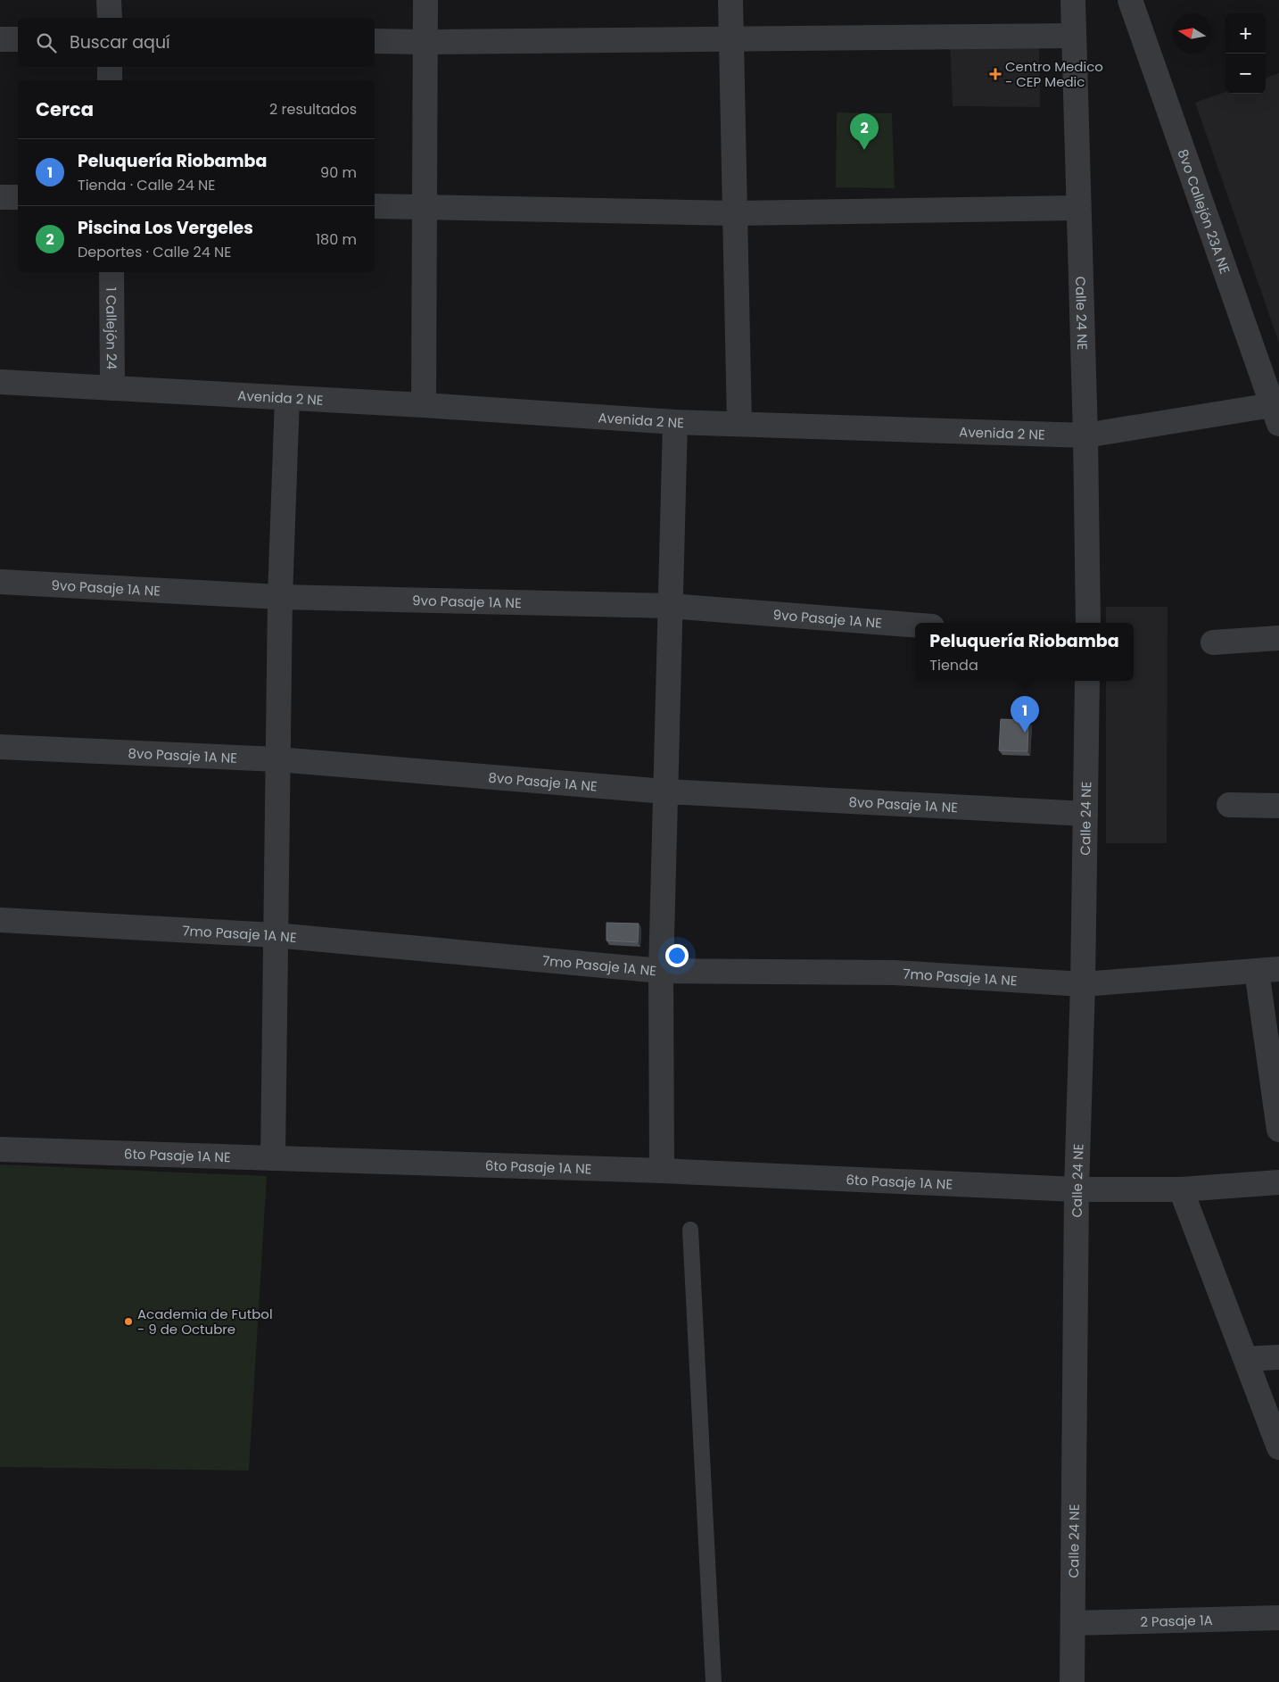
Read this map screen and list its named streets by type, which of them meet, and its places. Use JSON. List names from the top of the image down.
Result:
{
  "streets": {
    "street": [
      "8vo Callejón 23A NE",
      "Calle 24 NE",
      "1 Callejón 24",
      "Avenida 2 NE",
      "9vo Pasaje 1A NE",
      "8vo Pasaje 1A NE",
      "7mo Pasaje 1A NE",
      "6to Pasaje 1A NE",
      "2 Pasaje 1A"
    ]
  },
  "crossings": [
    ["8vo Callejón 23A NE", "Avenida 2 NE"],
    ["Calle 24 NE", "Avenida 2 NE"],
    ["Calle 24 NE", "8vo Pasaje 1A NE"],
    ["Calle 24 NE", "7mo Pasaje 1A NE"],
    ["Calle 24 NE", "6to Pasaje 1A NE"],
    ["Calle 24 NE", "2 Pasaje 1A"],
    ["1 Callejón 24", "Avenida 2 NE"]
  ],
  "places": {
    "health": ["Centro Medico - CEP Medic"],
    "other": ["Academia de Futbol - 9 de Octubre"]
  },
  "north": "left",
  "page": {
    "map_buttons": ["+", "−"],
    "search": "Buscar aquí",
    "heading": ["Cerca", "2 resultados"],
    "pins": ["2", "1"],
    "list": [
      {
        "mark": "1",
        "name": "Peluquería Riobamba",
        "note": "Tienda · Calle 24 NE",
        "value": "90 m"
      },
      {
        "mark": "2",
        "name": "Piscina Los Vergeles",
        "note": "Deportes · Calle 24 NE",
        "value": "180 m"
      }
    ],
    "popup": ["Peluquería Riobamba", "Tienda"]
  }
}
